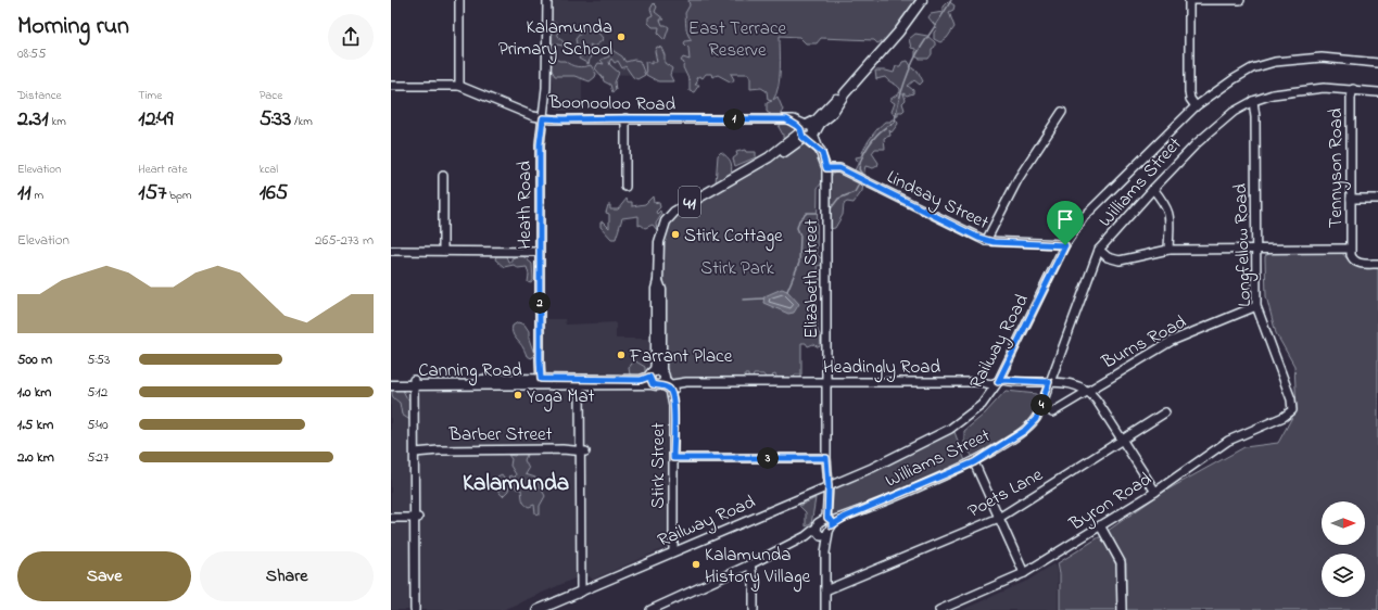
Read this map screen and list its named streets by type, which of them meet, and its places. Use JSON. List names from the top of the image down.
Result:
{
  "streets": {
    "main road": ["41", "Railway Road", "Canning Road"],
    "street": [
      "Boonooloo Road",
      "Tennyson Road",
      "Williams Street",
      "Lindsay Street",
      "Heath Road",
      "Longfellow Road",
      "Elizabeth Street",
      "Burns Road",
      "Headingly Road",
      "Barber Street",
      "Stirk Street",
      "Poets Lane",
      "Byron Road"
    ]
  },
  "crossings": [
    ["Boonooloo Road", "41"],
    ["Boonooloo Road", "Heath Road"],
    ["Boonooloo Road", "Elizabeth Street"],
    ["Tennyson Road", "Williams Street"],
    ["Williams Street", "Longfellow Road"],
    ["Williams Street", "Elizabeth Street"],
    ["Williams Street", "Headingly Road"],
    ["Lindsay Street", "Elizabeth Street"],
    ["Lindsay Street", "Railway Road"],
    ["41", "Elizabeth Street"],
    ["41", "Canning Road"],
    ["41", "Stirk Street"],
    ["Heath Road", "Canning Road"],
    ["Longfellow Road", "Burns Road"],
    ["Longfellow Road", "Byron Road"],
    ["Elizabeth Street", "Railway Road"],
    ["Elizabeth Street", "Headingly Road"],
    ["Elizabeth Street", "Poets Lane"],
    ["Railway Road", "Headingly Road"],
    ["Railway Road", "Stirk Street"],
    ["Burns Road", "Headingly Road"],
    ["Headingly Road", "Stirk Street"],
    ["Canning Road", "Stirk Street"]
  ],
  "districts": ["Kalamunda"],
  "parks": ["East Terrace Reserve", "Stirk Park"],
  "places": [
    "Kalamunda Primary School",
    "Stirk Cottage",
    "Farrant Place",
    "Yoga Mat",
    "Kalamunda History Village"
  ],
  "north": "right",
  "page": {
    "heading": ["Morning run", "08:55"],
    "stats": [
      ["Distance", "2.31 km"],
      ["Time", "12:49"],
      ["Pace", "5:33 /km"],
      ["Elevation", "11 m"],
      ["Heart rate", "157 bpm"],
      ["kcal", "165"]
    ],
    "pins": [
      "1",
      "2",
      "4",
      "3"
    ],
    "chart": ["Elevation", "265–273 m"],
    "list": [
      {
        "name": "500 m",
        "note": "5:53"
      },
      {
        "name": "1.0 km",
        "note": "5:12"
      },
      {
        "name": "1.5 km",
        "note": "5:40"
      },
      {
        "name": "2.0 km",
        "note": "5:27"
      }
    ],
    "buttons": ["Save", "Share"]
  }
}
